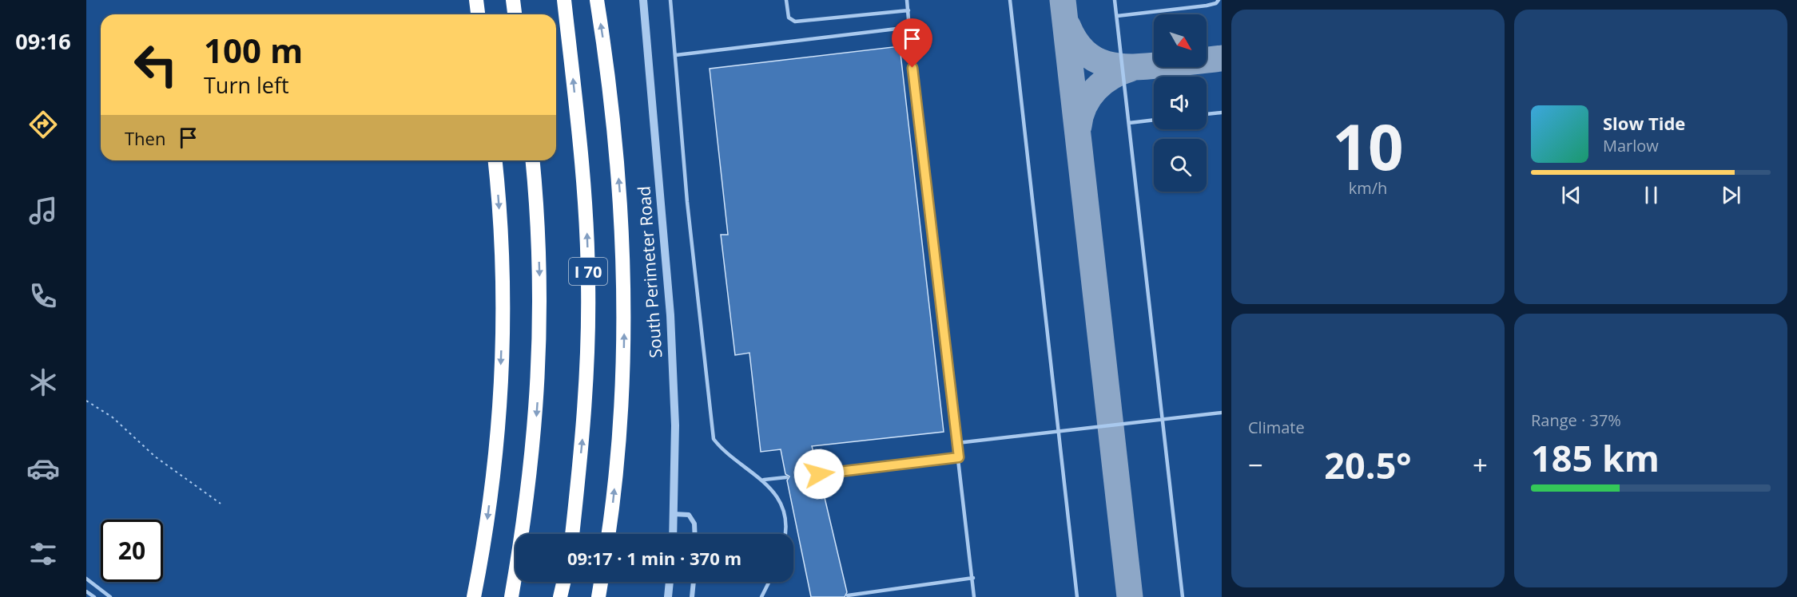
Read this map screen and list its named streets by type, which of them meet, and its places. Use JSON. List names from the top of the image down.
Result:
{
  "streets": {
    "highway": ["I 70"],
    "street": ["South Perimeter Road"]
  },
  "north": "bottom right",
  "page": {
    "tabs": "09:16",
    "tile": [
      ["10", "km/h"],
      "Climate",
      ["Range · 37%", "185 km"]
    ],
    "turn": ["100 m", "Turn left"],
    "song": ["Slow Tide", "Marlow"],
    "then": "Then",
    "heat": ["−", "20.5°", "+"],
    "limit": "20",
    "trip": "09:17 · 1 min · 370 m"
  }
}
